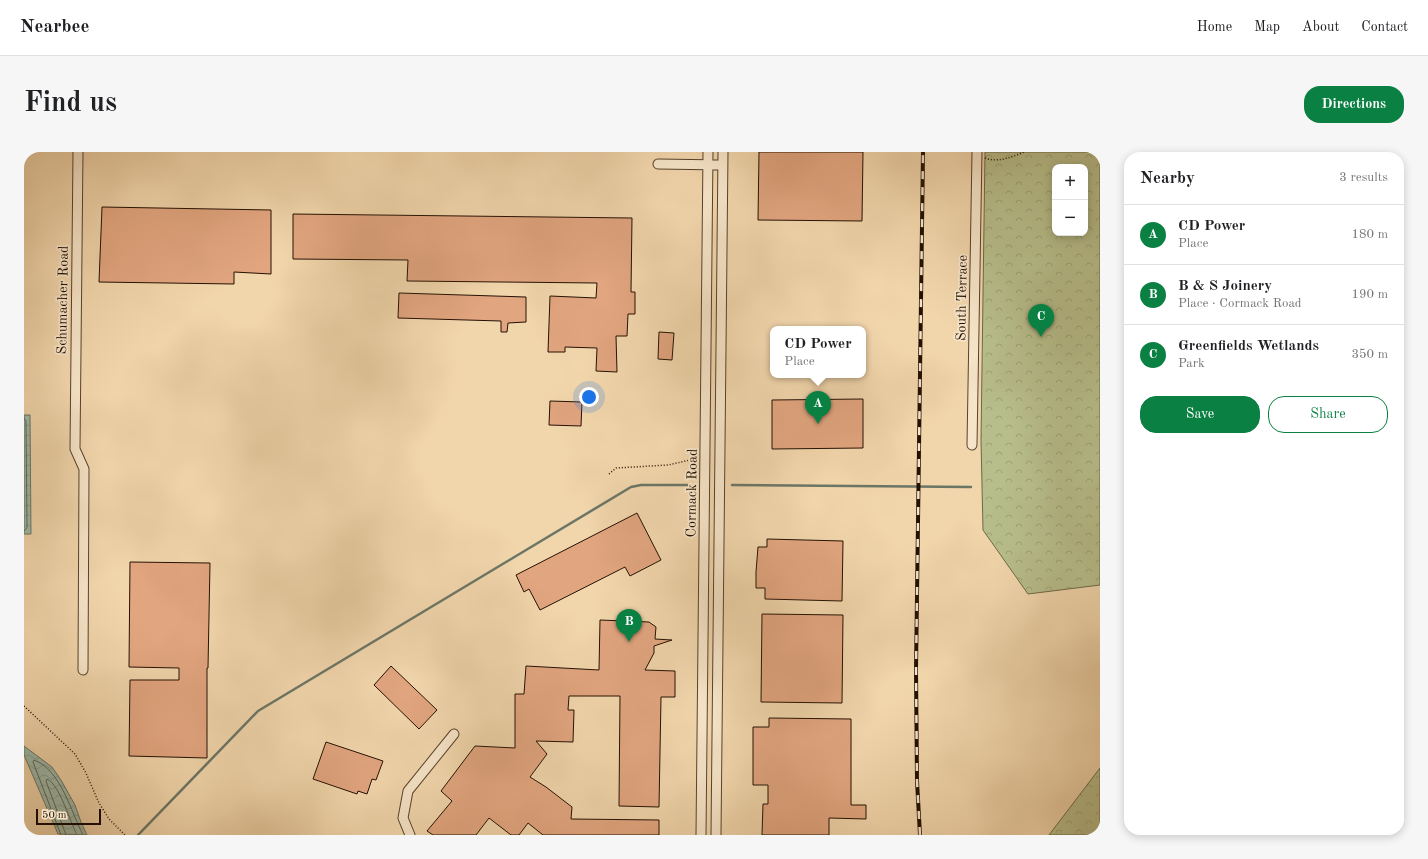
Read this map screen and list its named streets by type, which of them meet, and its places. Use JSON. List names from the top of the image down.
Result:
{
  "streets": {
    "street": ["South Terrace", "Schumacher Road", "Cormack Road"]
  },
  "scale_bar": "50 m",
  "page": {
    "header": "Nearbee",
    "nav": [
      "Home",
      "Map",
      "About",
      "Contact"
    ],
    "buttons": [
      "Directions",
      ["Save", "Share"]
    ],
    "title": "Find us",
    "heading": ["Nearby", "3 results"],
    "map_buttons": ["+", "−"],
    "list": [
      {
        "mark": "A",
        "name": "CD Power",
        "note": "Place",
        "value": "180 m"
      },
      {
        "mark": "B",
        "name": "B & S Joinery",
        "note": "Place · Cormack Road",
        "value": "190 m"
      },
      {
        "mark": "C",
        "name": "Greenfields Wetlands",
        "note": "Park",
        "value": "350 m"
      }
    ],
    "pins": ["C", "A", "B"],
    "popup": ["CD Power", "Place"],
    "scale": "50 m"
  }
}
